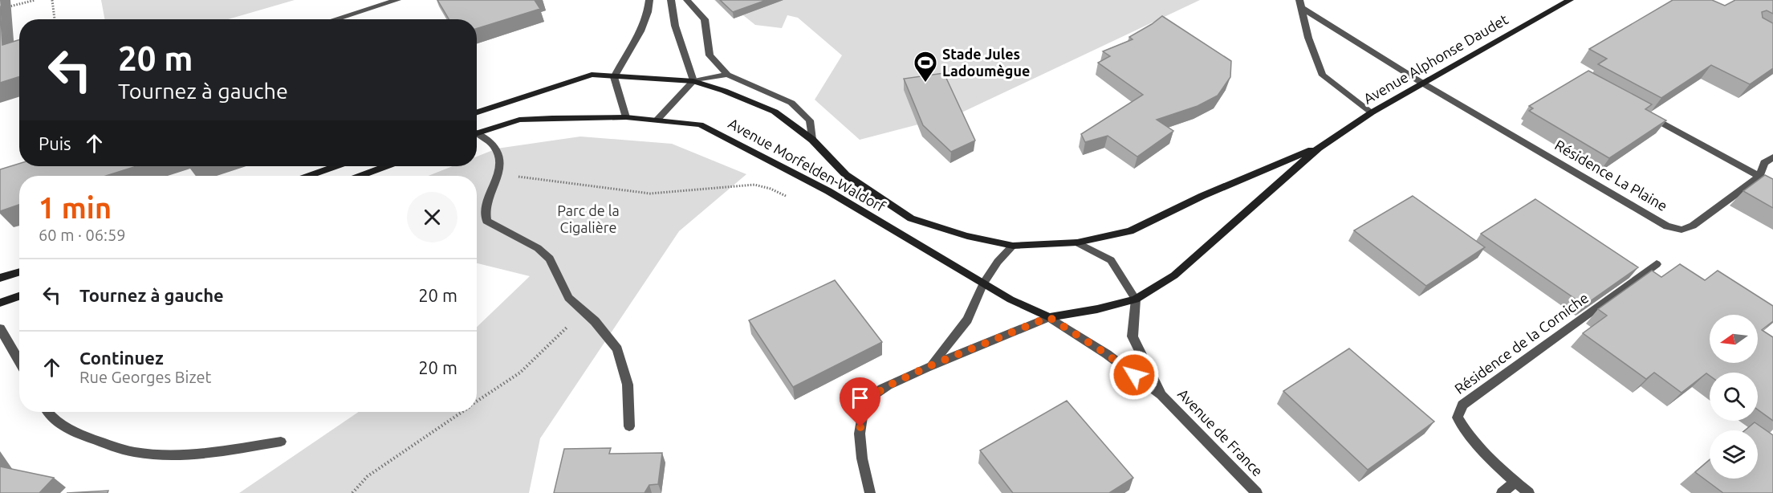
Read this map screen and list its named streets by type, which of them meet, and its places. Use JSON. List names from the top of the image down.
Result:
{
  "streets": {
    "main road": ["Avenue Alphonse Daudet", "Avenue Morfelden-Waldorf"],
    "street": ["Résidence La Plaine", "Résidence de la Corniche", "Avenue de France"]
  },
  "crossings": [
    ["Avenue Alphonse Daudet", "Avenue Morfelden-Waldorf"],
    ["Avenue Alphonse Daudet", "Résidence La Plaine"],
    ["Avenue Alphonse Daudet", "Avenue de France"],
    ["Avenue Morfelden-Waldorf", "Avenue de France"]
  ],
  "parks": ["Parc de la Cigalière"],
  "places": {
    "sports": ["Stade Jules Ladoumègue"]
  },
  "north": "left",
  "page": {
    "turn": ["20 m", "Tournez à gauche"],
    "then": "Puis",
    "heading": ["1 min", "60 m · 06:59"],
    "list": [
      {
        "name": "Tournez à gauche",
        "value": "20 m"
      },
      {
        "name": "Continuez",
        "note": "Rue Georges Bizet",
        "value": "20 m"
      }
    ]
  }
}
